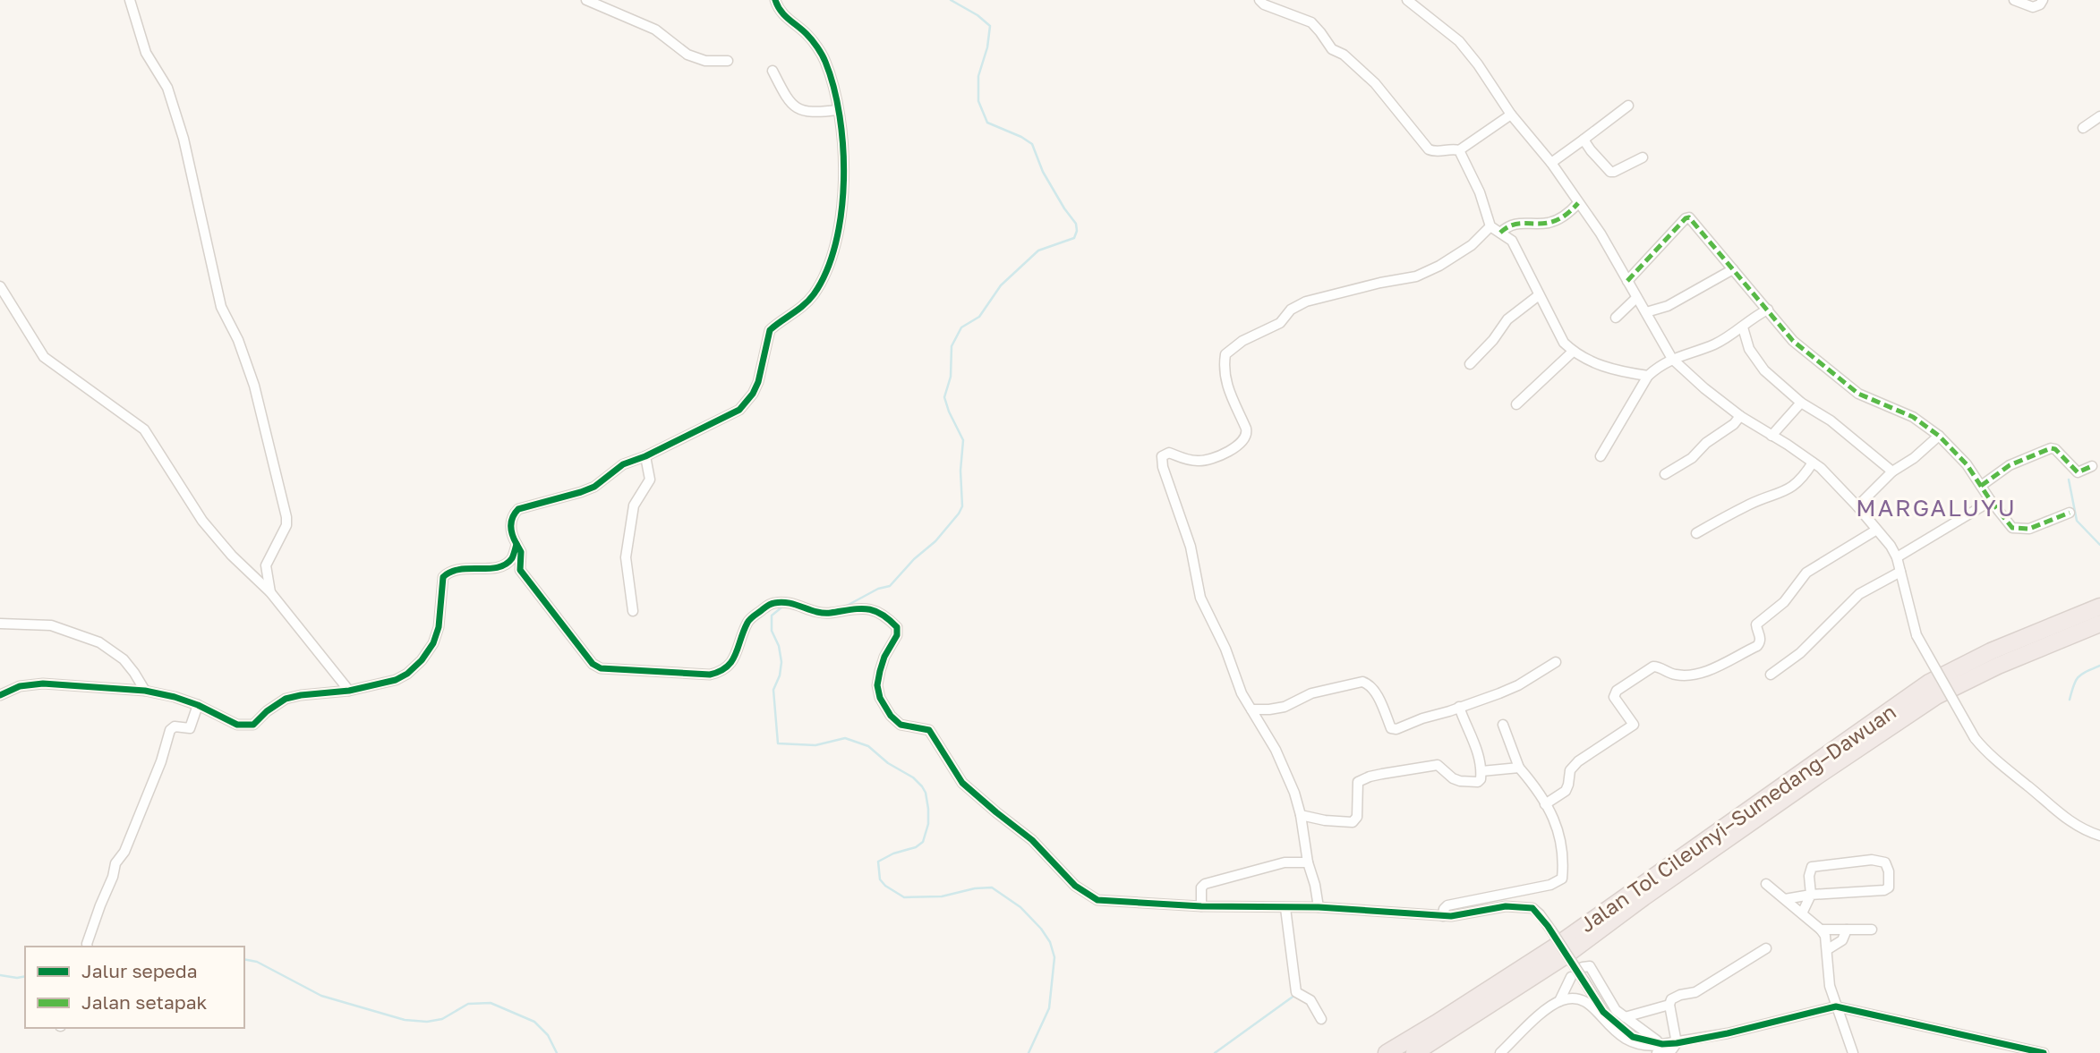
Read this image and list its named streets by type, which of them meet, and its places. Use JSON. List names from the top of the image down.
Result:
{
  "streets": {
    "highway": ["Jalan Tol Cileunyi–Sumedang–Dawuan"]
  },
  "districts": ["MARGALUYU"],
  "legend": ["Jalur sepeda", "Jalan setapak"]
}
